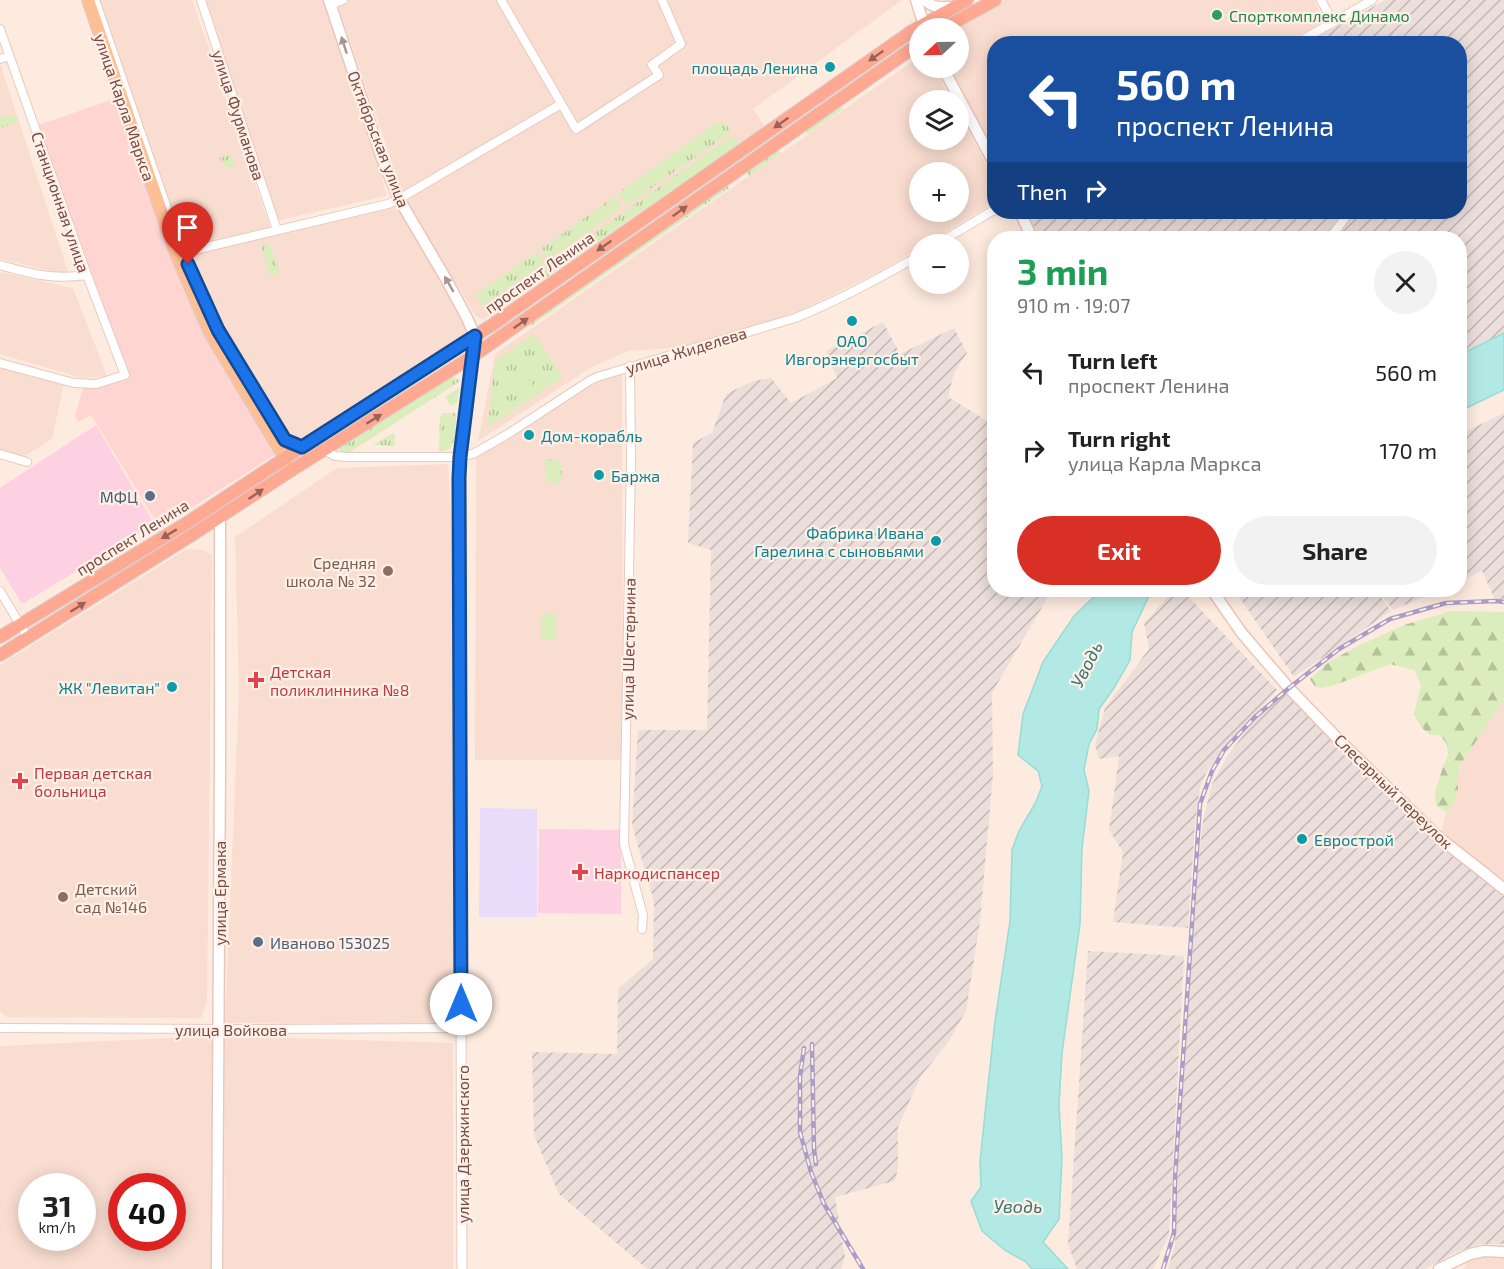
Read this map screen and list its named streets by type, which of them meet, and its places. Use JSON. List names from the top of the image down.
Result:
{
  "streets": {
    "highway": ["проспект Ленина"],
    "main road": [
      "улица Карла Маркса",
      "Октябрьская улица",
      "Слесарный переулок",
      "улица Ермака"
    ],
    "street": [
      "улица Фурманова",
      "Станционная улица",
      "улица Жиделева",
      "улица Шестернина",
      "улица Войкова",
      "улица Дзержинского"
    ]
  },
  "crossings": [
    ["улица Карла Маркса", "проспект Ленина"],
    ["Октябрьская улица", "проспект Ленина"],
    ["Октябрьская улица", "улица Дзержинского"],
    ["проспект Ленина", "улица Ермака"],
    ["проспект Ленина", "улица Дзержинского"],
    ["улица Жиделева", "улица Шестернина"],
    ["улица Жиделева", "улица Дзержинского"],
    ["улица Ермака", "улица Войкова"],
    ["улица Войкова", "улица Дзержинского"]
  ],
  "one_way": ["Октябрьская улица"],
  "water": ["Уводь"],
  "places": {
    "other": [
      "Спорткомплекс Динамо",
      "площадь Ленина",
      "ОАО Ивгорэнергосбыт",
      "Дом-корабль",
      "Баржа",
      "МФЦ",
      "Фабрика Ивана Гарелина с сыновьями",
      "Средняя школа № 32",
      "ЖК \"Левитан\"",
      "Еврострой",
      "Детский сад №146",
      "Иваново 153025"
    ],
    "health": ["Детская поликлинника №8", "Первая детская больница", "Наркодиспансер"]
  },
  "north": "left",
  "page": {
    "map_buttons": ["+", "−"],
    "turn": ["560 m", "проспект Ленина"],
    "then": "Then",
    "heading": ["3 min", "910 m · 19:07"],
    "list": [
      {
        "name": "Turn left",
        "note": "проспект Ленина",
        "value": "560 m"
      },
      {
        "name": "Turn right",
        "note": "улица Карла Маркса",
        "value": "170 m"
      }
    ],
    "buttons": ["Exit", "Share"],
    "speed": "31 km/h",
    "limit": "40"
  }
}
